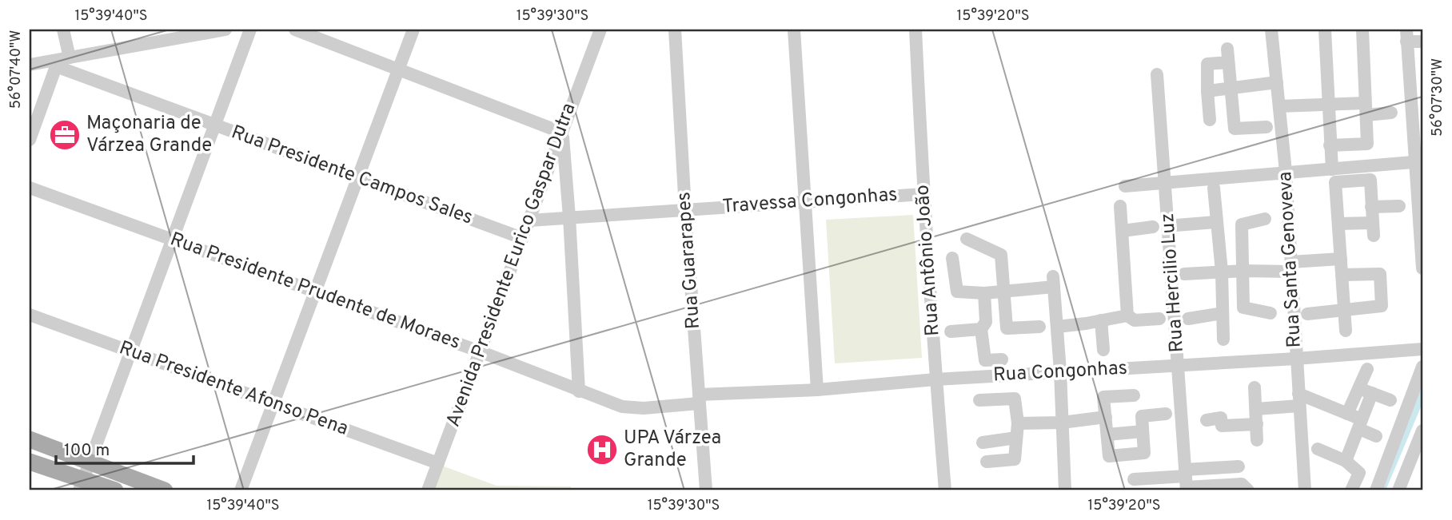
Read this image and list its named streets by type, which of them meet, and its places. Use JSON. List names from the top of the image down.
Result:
{
  "streets": {
    "street": [
      "Rua Presidente Campos Sales",
      "Travessa Congonhas",
      "Rua Santa Genoveva",
      "Rua Guararapes",
      "Rua Antônio João",
      "Avenida Presidente Eurico Gaspar Dutra",
      "Rua Hercilio Luz",
      "Rua Presidente Prudente de Moraes",
      "Rua Congonhas",
      "Rua Presidente Afonso Pena"
    ]
  },
  "crossings": [
    ["Rua Presidente Campos Sales", "Avenida Presidente Eurico Gaspar Dutra"],
    ["Travessa Congonhas", "Rua Guararapes"],
    ["Travessa Congonhas", "Rua Antônio João"],
    ["Travessa Congonhas", "Avenida Presidente Eurico Gaspar Dutra"],
    ["Rua Santa Genoveva", "Rua Congonhas"],
    ["Rua Guararapes", "Rua Presidente Prudente de Moraes"],
    ["Rua Guararapes", "Rua Congonhas"],
    ["Rua Antônio João", "Rua Congonhas"],
    ["Avenida Presidente Eurico Gaspar Dutra", "Rua Presidente Prudente de Moraes"],
    ["Avenida Presidente Eurico Gaspar Dutra", "Rua Presidente Afonso Pena"],
    ["Rua Hercilio Luz", "Rua Congonhas"],
    ["Rua Presidente Prudente de Moraes", "Rua Congonhas"]
  ],
  "places": {
    "office": ["Maçonaria de Várzea Grande"],
    "hospital": ["UPA Várzea Grande"]
  },
  "scale_bar": "100 m",
  "coordinates": [
    "15°39'40\"S",
    "15°39'30\"S",
    "15°39'20\"S",
    "56°07'40\"W",
    "56°07'30\"W"
  ]
}
